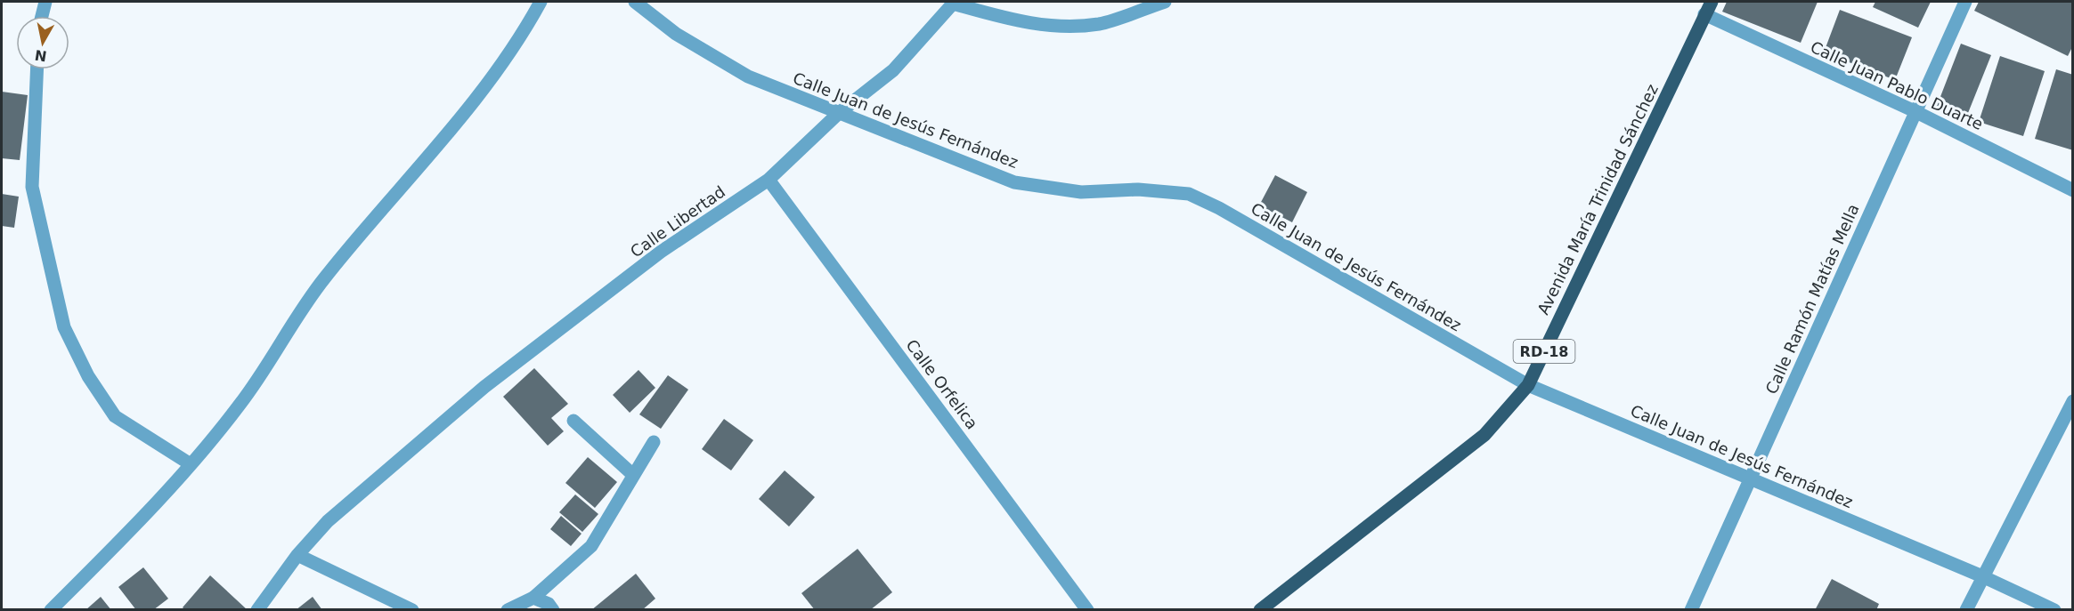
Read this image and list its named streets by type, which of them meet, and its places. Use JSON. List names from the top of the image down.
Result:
{
  "streets": {
    "main road": ["Avenida María Trinidad Sánchez", "RD-18"],
    "street": [
      "Calle Juan Pablo Duarte",
      "Calle Juan de Jesús Fernández",
      "Calle Libertad",
      "Calle Ramón Matías Mella",
      "Calle Orfelica"
    ]
  },
  "crossings": [
    ["Calle Juan Pablo Duarte", "Avenida María Trinidad Sánchez"],
    ["Calle Juan Pablo Duarte", "Calle Ramón Matías Mella"],
    ["Calle Juan de Jesús Fernández", "Avenida María Trinidad Sánchez"],
    ["Calle Juan de Jesús Fernández", "Calle Libertad"],
    ["Calle Juan de Jesús Fernández", "Calle Ramón Matías Mella"],
    ["Calle Libertad", "Calle Orfelica"]
  ],
  "north": "bottom"
}
